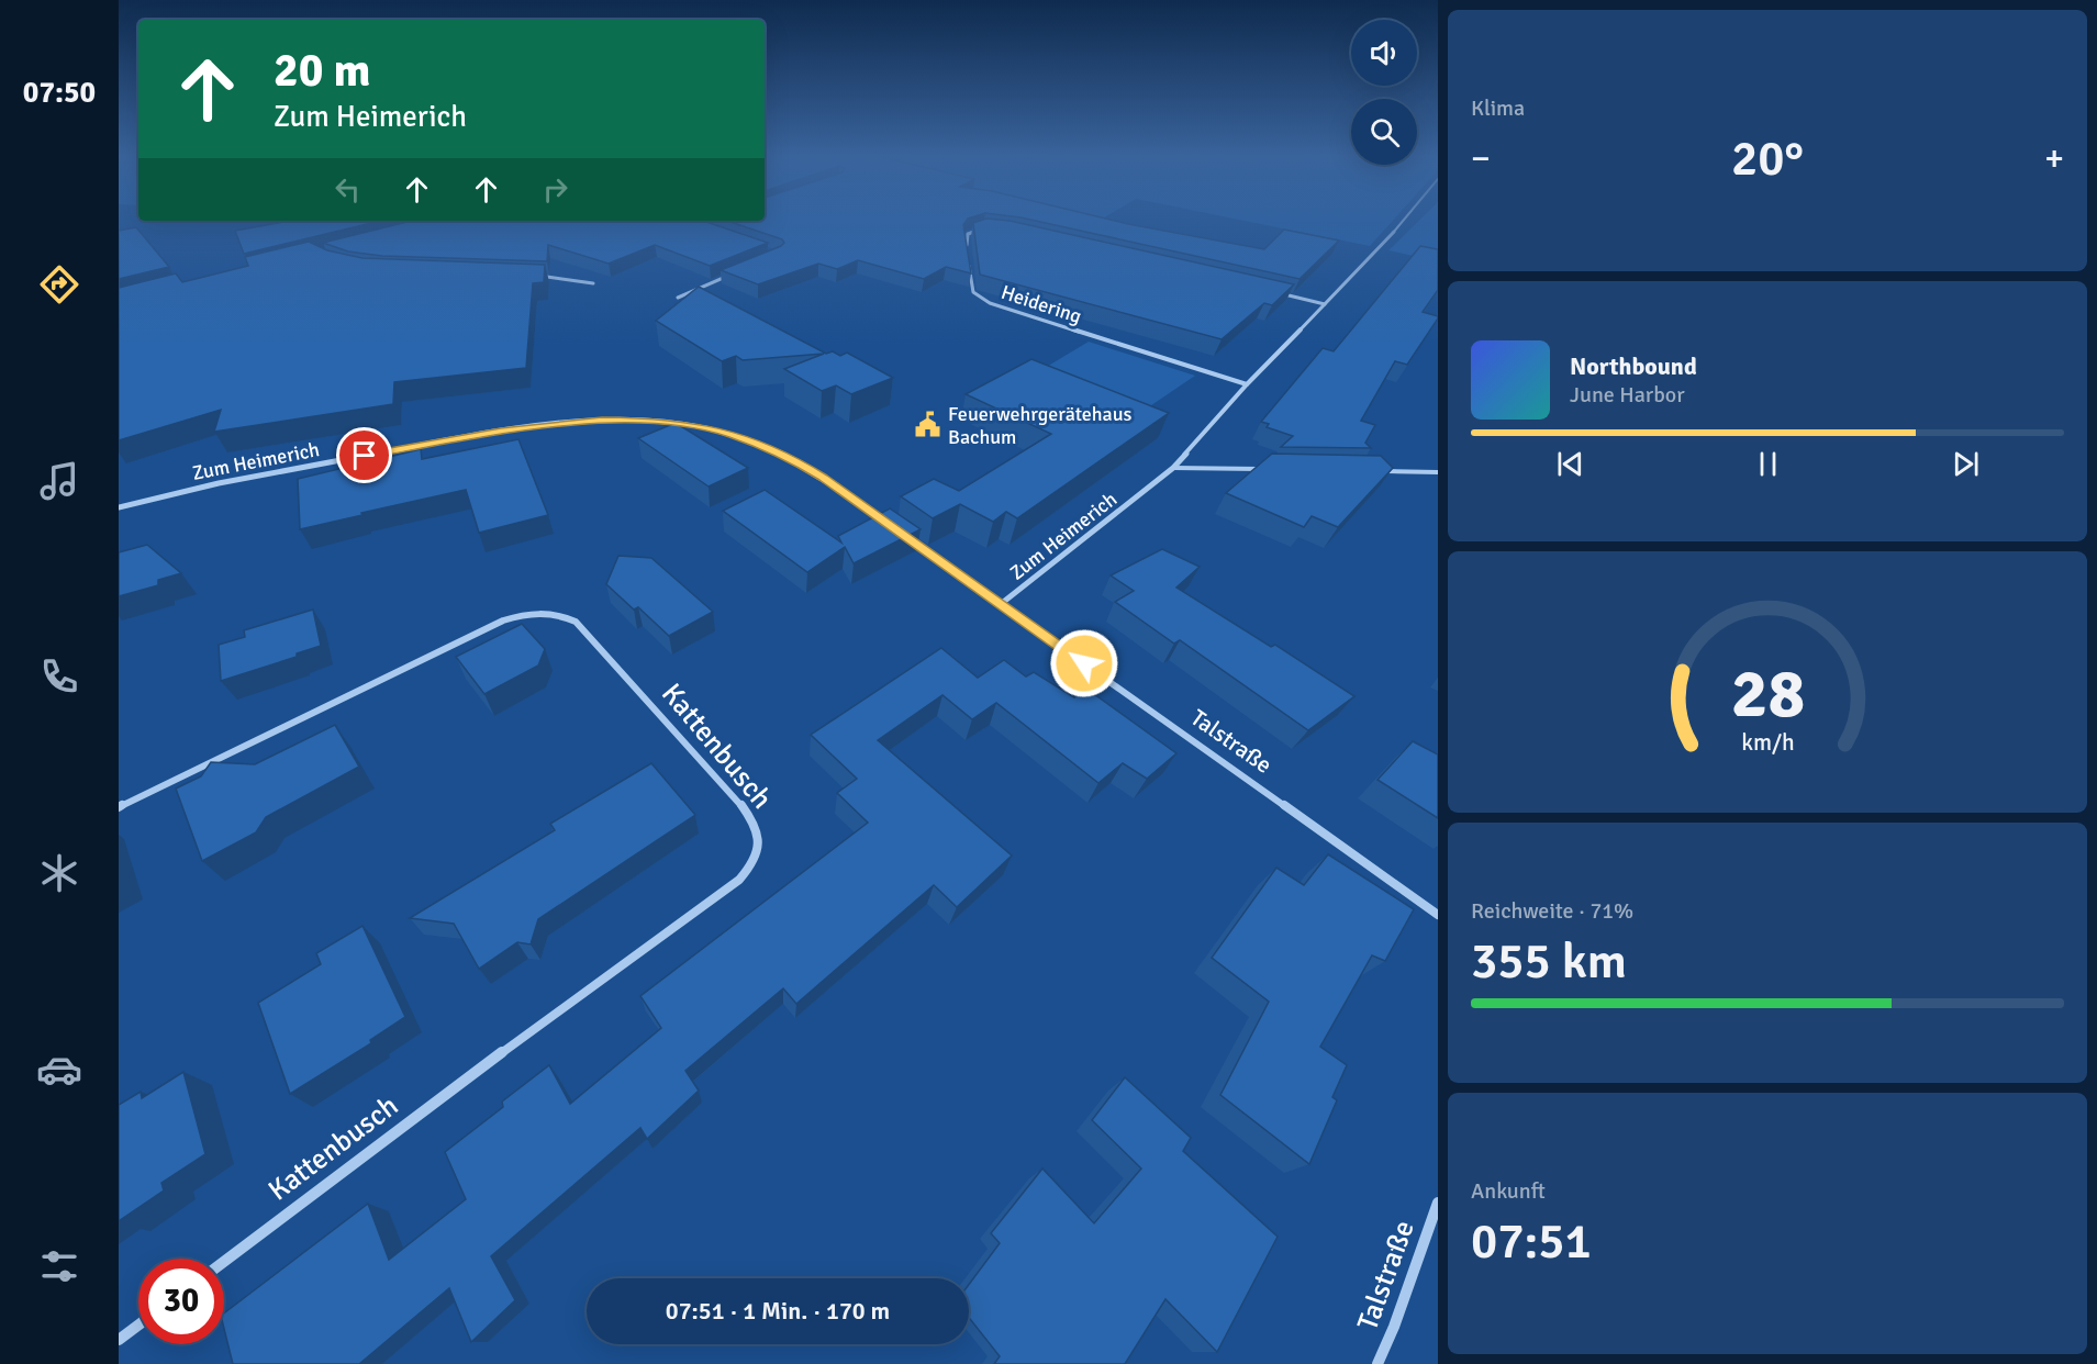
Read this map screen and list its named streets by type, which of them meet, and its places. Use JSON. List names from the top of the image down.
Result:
{
  "streets": {
    "street": [
      "Heidering",
      "Zum Heimerich",
      "Talstraße",
      "Kattenbusch"
    ]
  },
  "crossings": [
    ["Heidering", "Zum Heimerich"],
    ["Zum Heimerich", "Talstraße"]
  ],
  "places": {
    "public building": ["Feuerwehrgerätehaus Bachum"]
  },
  "page": {
    "tabs": "07:50",
    "tile": [
      "Klima",
      ["Reichweite · 71%", "355 km"],
      ["Ankunft", "07:51"]
    ],
    "turn": ["20 m", "Zum Heimerich"],
    "heat": ["−", "20°", "+"],
    "song": ["Northbound", "June Harbor"],
    "limit": "30",
    "trip": "07:51 · 1 Min. · 170 m",
    "gauge": ["28", "km/h"]
  }
}
